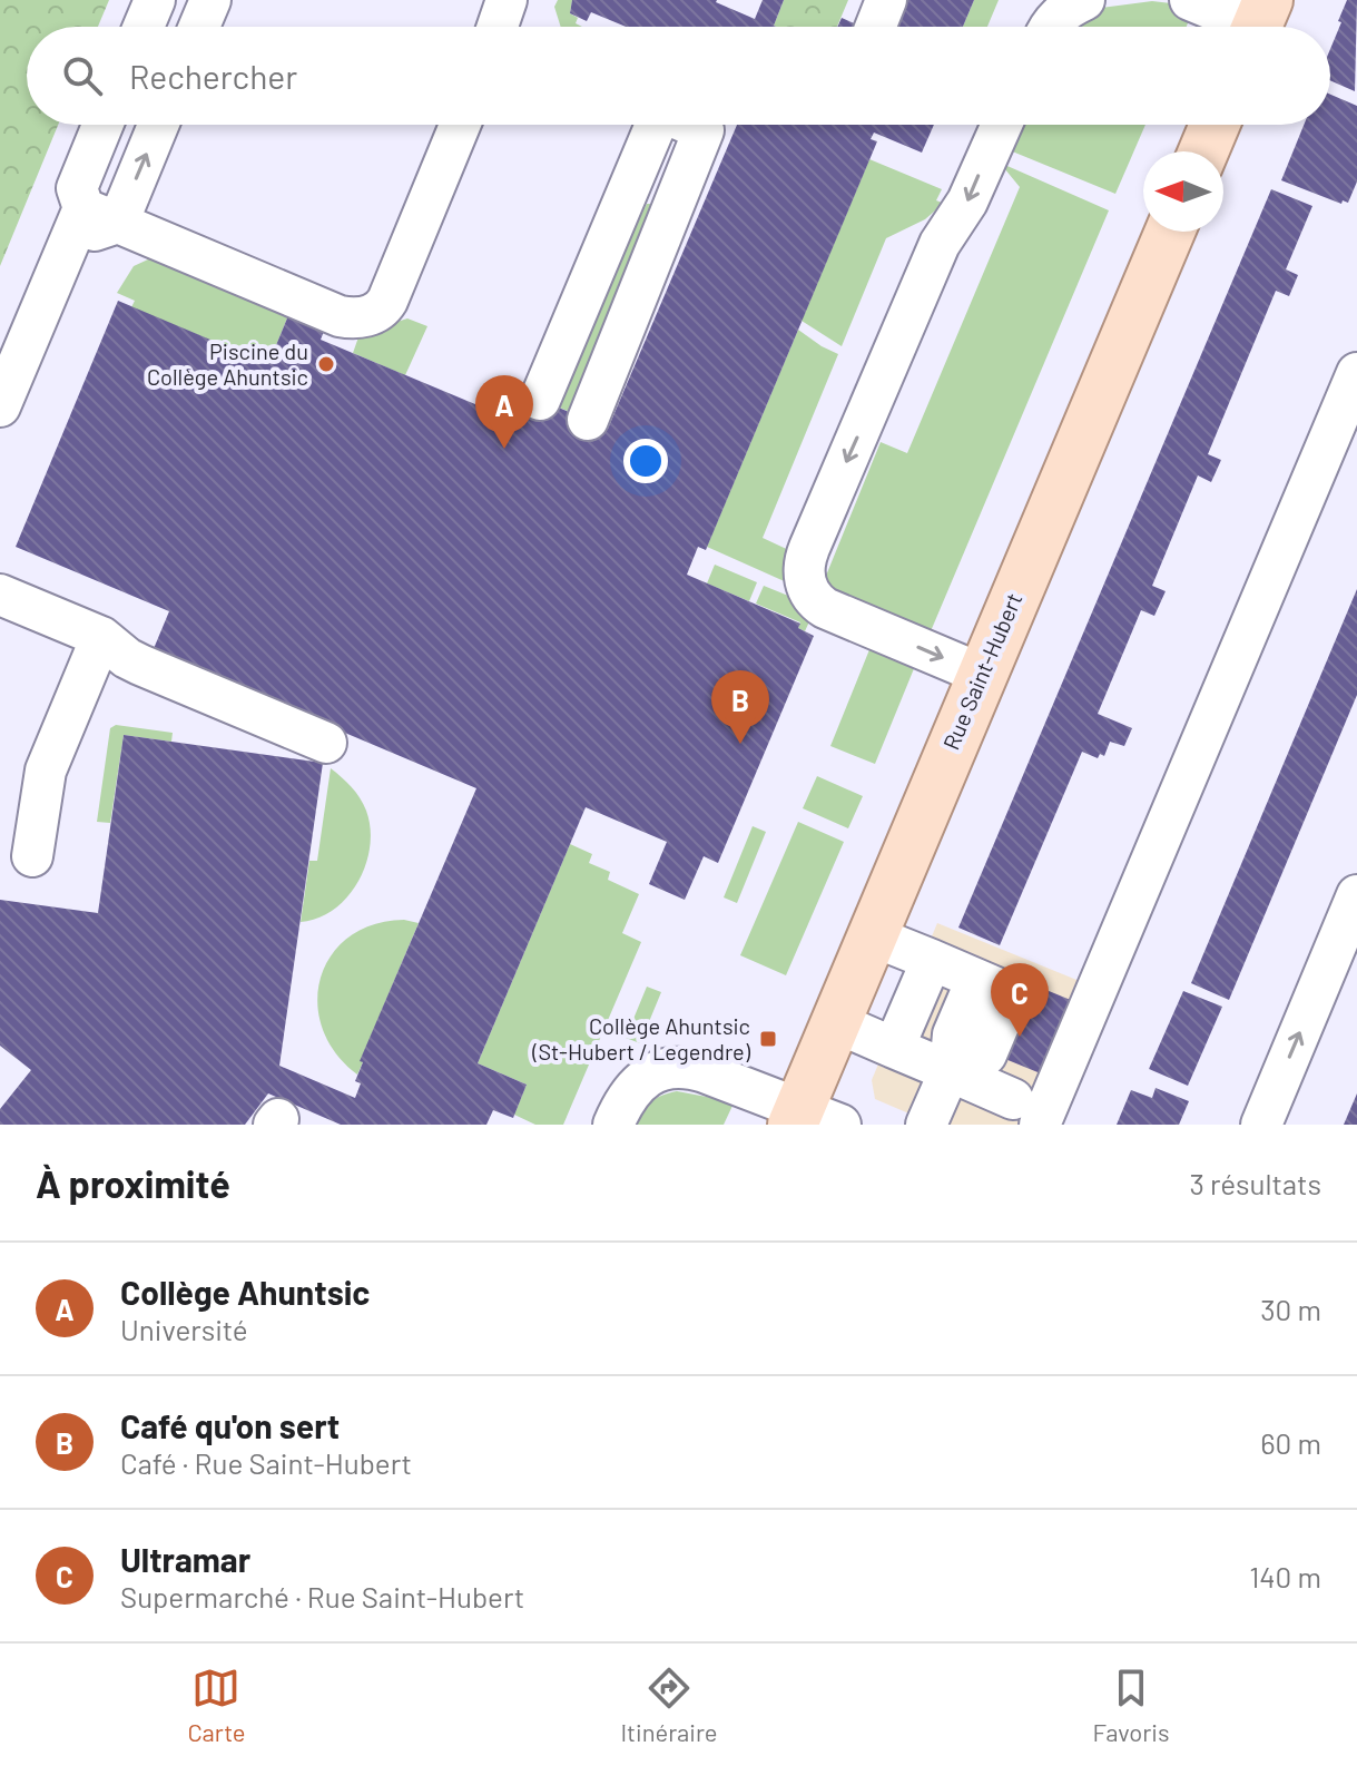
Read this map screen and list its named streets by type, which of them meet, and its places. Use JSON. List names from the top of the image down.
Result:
{
  "streets": {
    "main road": ["Rue Saint-Hubert"]
  },
  "places": {
    "other": ["Piscine du Collège Ahuntsic"],
    "transit": ["Collège Ahuntsic (St-Hubert / Legendre)"]
  },
  "north": "left",
  "page": {
    "search": "Rechercher",
    "pins": ["A", "B", "C"],
    "heading": ["À proximité", "3 résultats"],
    "list": [
      {
        "mark": "A",
        "name": "Collège Ahuntsic",
        "note": "Université",
        "value": "30 m"
      },
      {
        "mark": "B",
        "name": "Café qu'on sert",
        "note": "Café · Rue Saint-Hubert",
        "value": "60 m"
      },
      {
        "mark": "C",
        "name": "Ultramar",
        "note": "Supermarché · Rue Saint-Hubert",
        "value": "140 m"
      }
    ],
    "nav": ["Carte", "Itinéraire", "Favoris"]
  }
}
